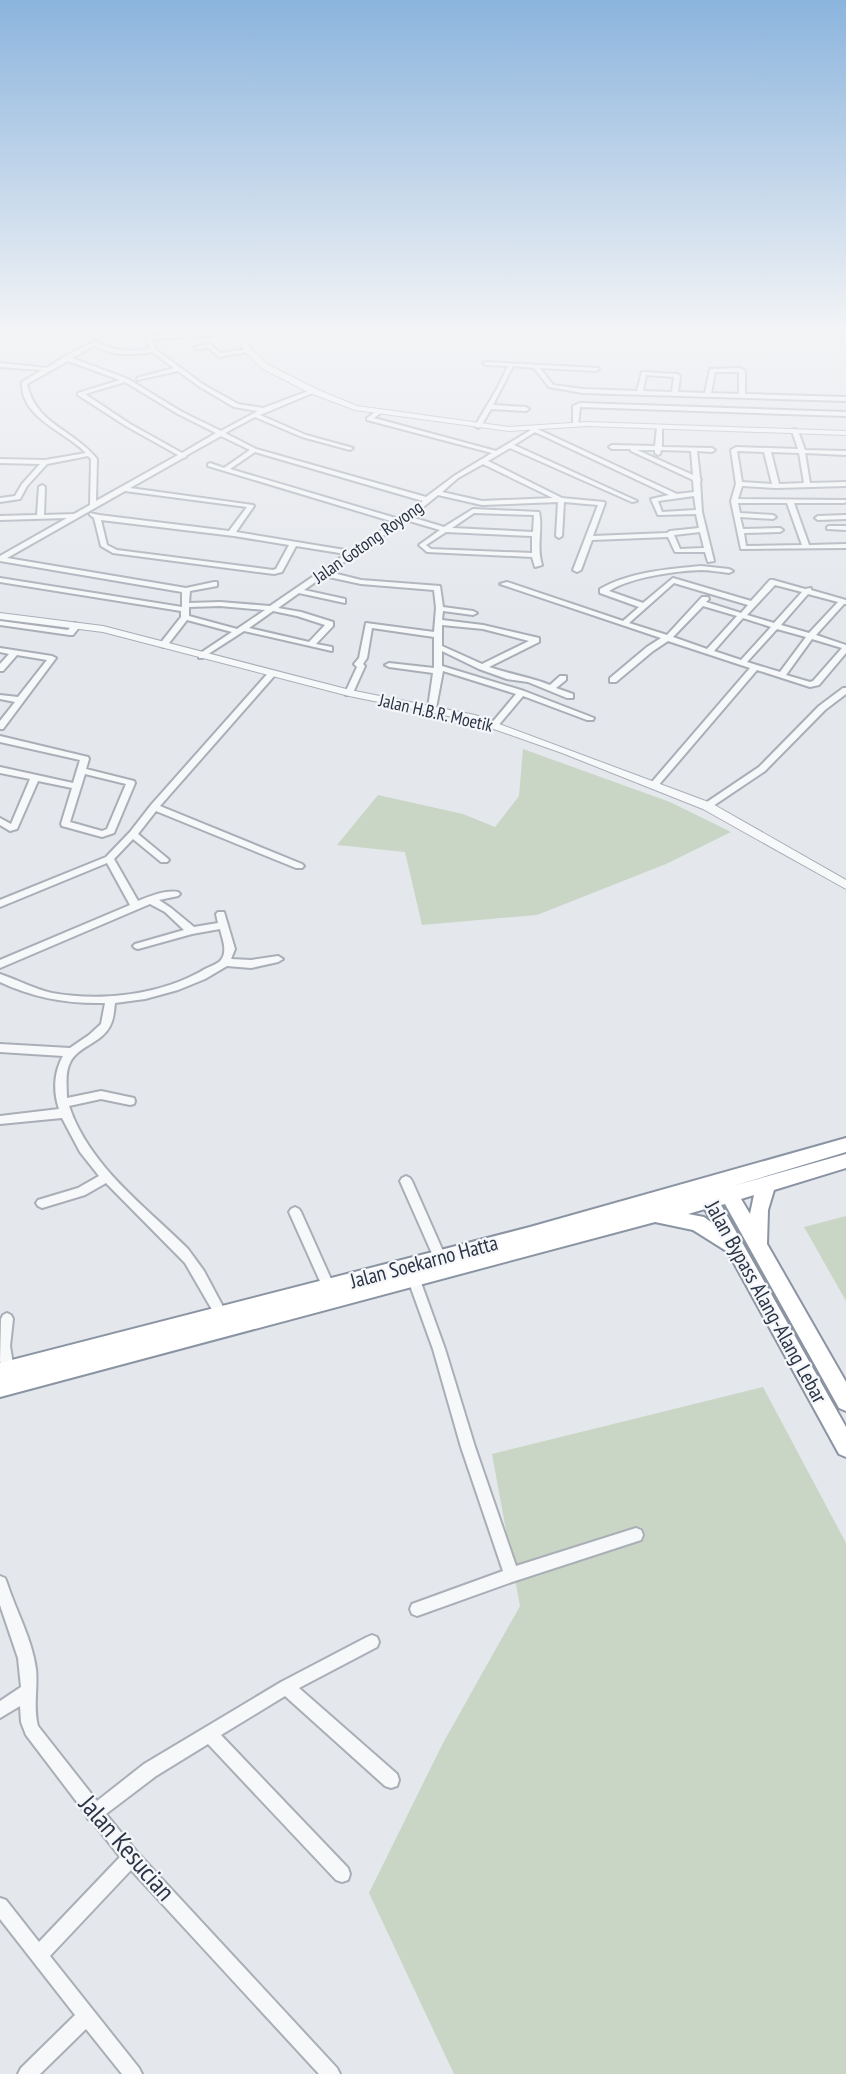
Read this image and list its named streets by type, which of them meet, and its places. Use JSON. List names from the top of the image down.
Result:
{
  "streets": {
    "highway": ["Jalan Soekarno Hatta", "Jalan Bypass Alang-Alang Lebar"],
    "street": ["Jalan Gotong Royong", "Jalan H.B.R. Moetik", "Jalan Kesucian"]
  },
  "crossings": [
    ["Jalan Gotong Royong", "Jalan H.B.R. Moetik"],
    ["Jalan Soekarno Hatta", "Jalan Bypass Alang-Alang Lebar"]
  ]
}
